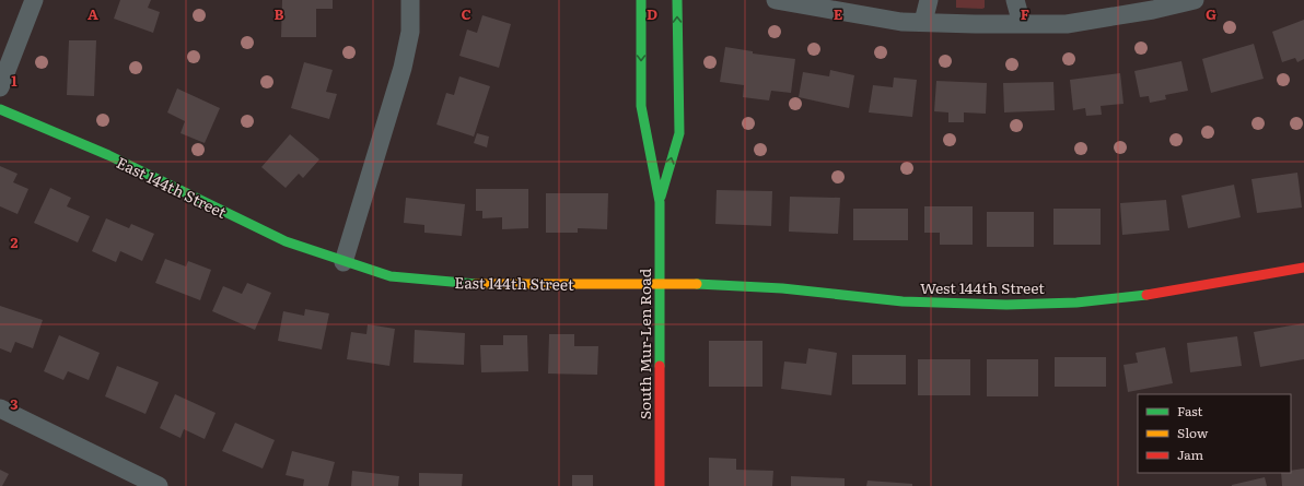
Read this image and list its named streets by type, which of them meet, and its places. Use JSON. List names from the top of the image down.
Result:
{
  "streets": {
    "street": ["East 144th Street", "West 144th Street", "South Mur-Len Road"]
  },
  "crossings": [
    ["East 144th Street", "West 144th Street"],
    ["East 144th Street", "South Mur-Len Road"],
    ["West 144th Street", "South Mur-Len Road"]
  ],
  "legend": ["Fast", "Slow", "Jam"],
  "grid": {
    "columns": [
      "A",
      "B",
      "C",
      "D",
      "E",
      "F",
      "G"
    ],
    "rows": ["1", "2", "3"]
  }
}
